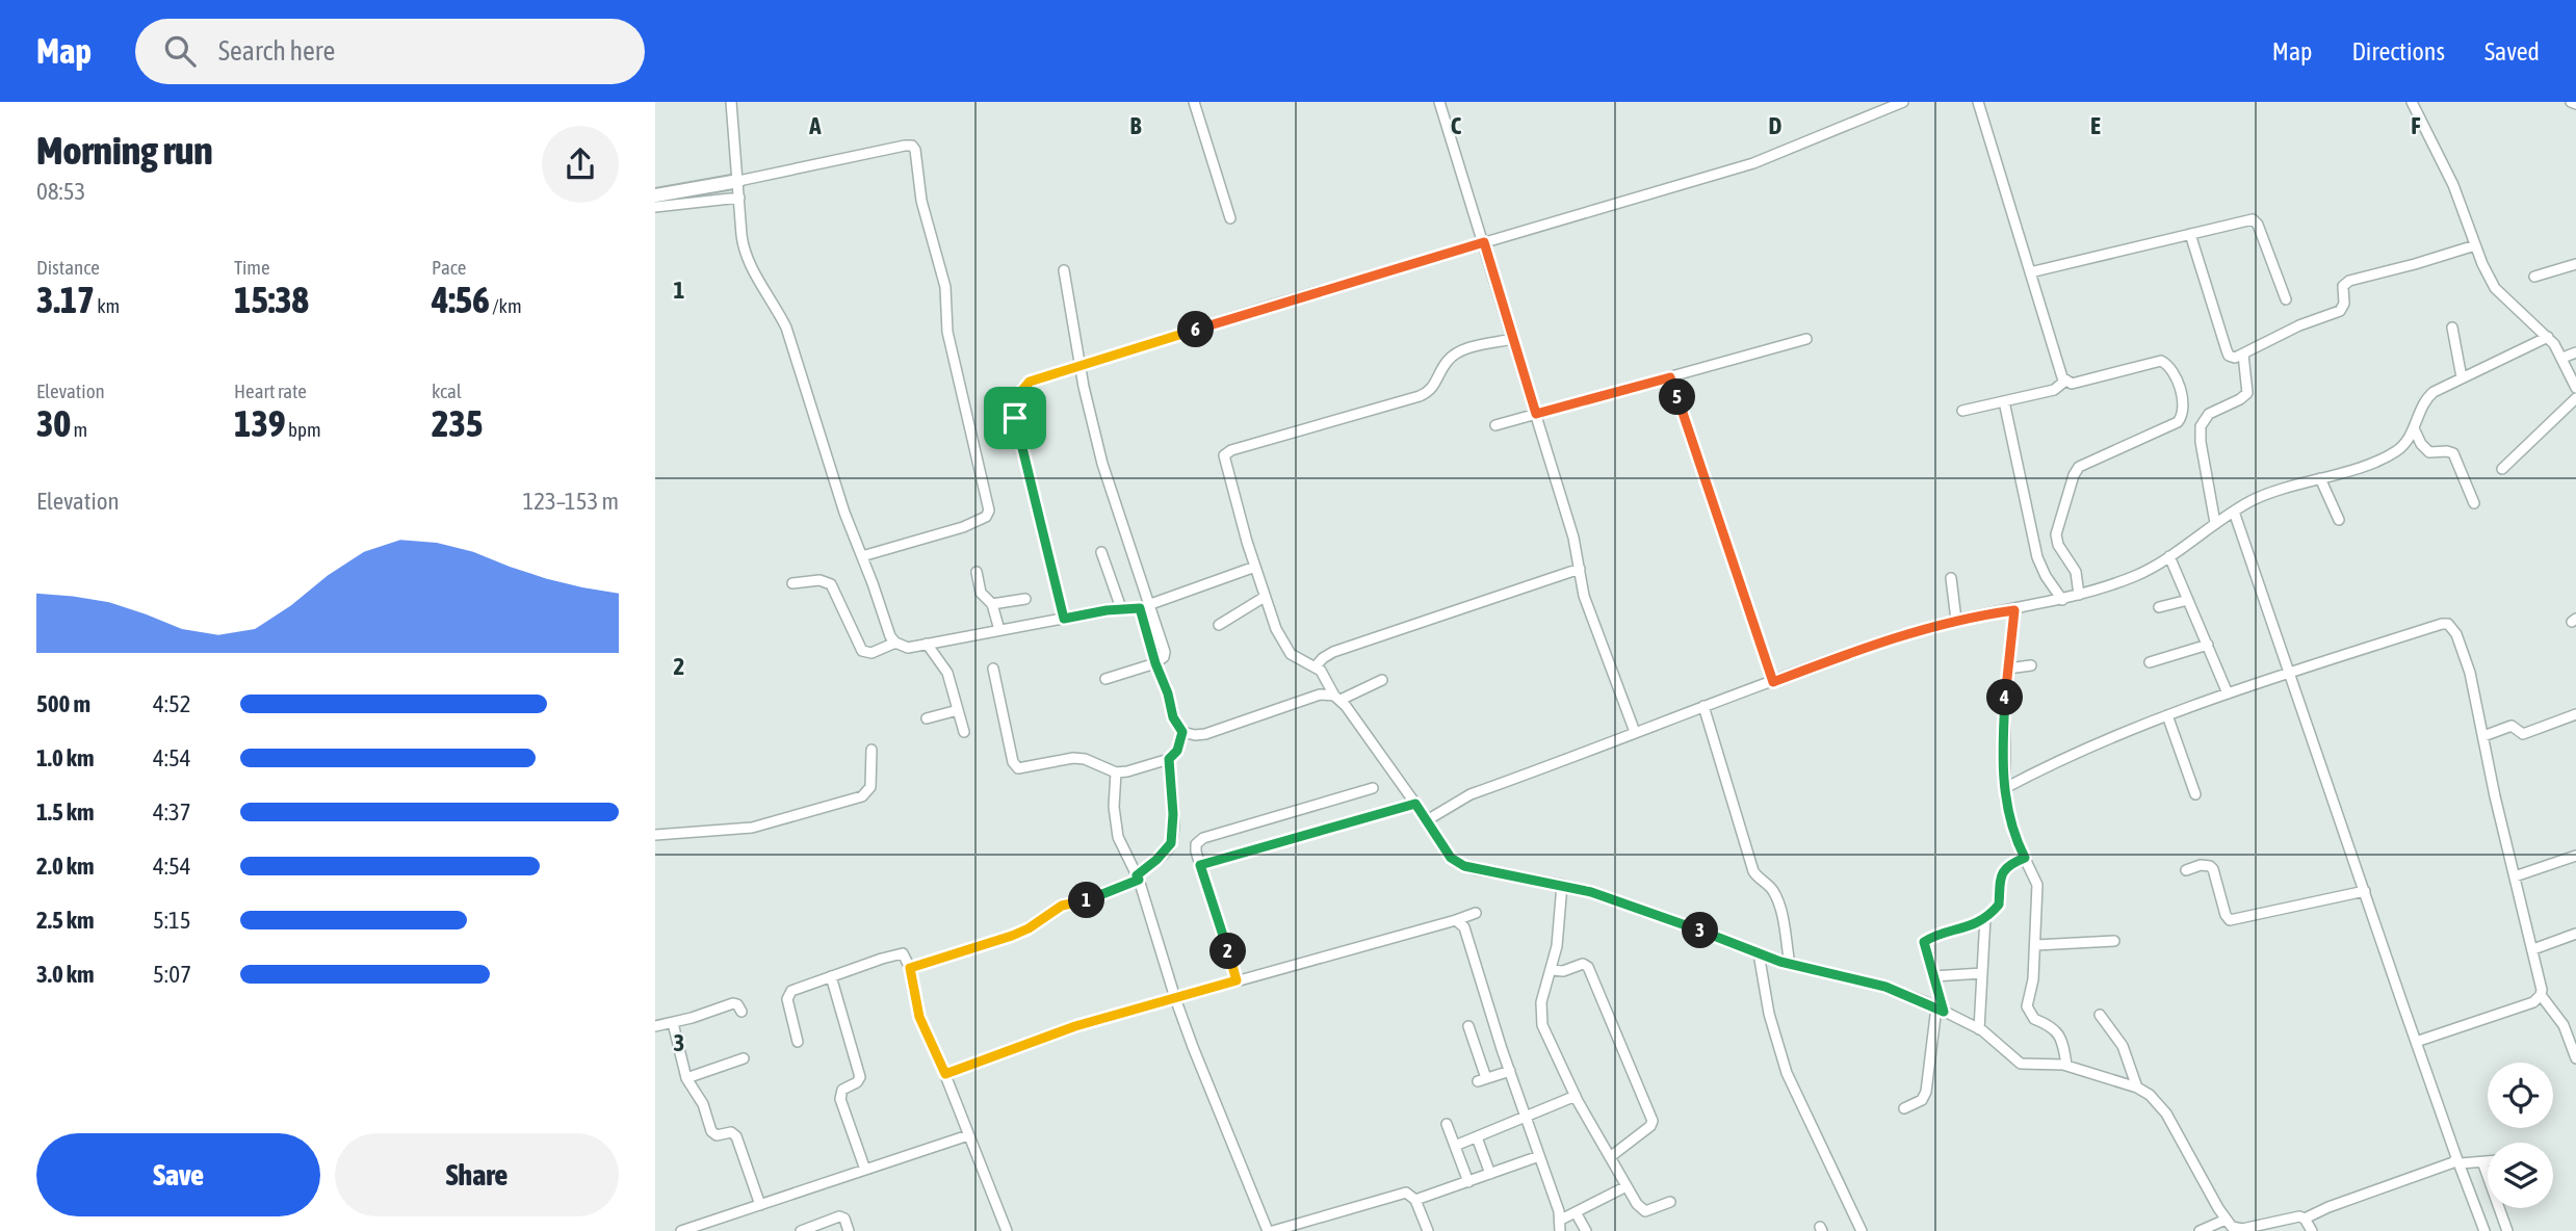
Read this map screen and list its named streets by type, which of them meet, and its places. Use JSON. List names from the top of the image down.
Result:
{
  "page": {
    "header": "Map",
    "search": "Search here",
    "nav": ["Map", "Directions", "Saved"],
    "heading": ["Morning run", "08:53"],
    "stats": [
      ["Distance", "3.17 km"],
      ["Time", "15:38"],
      ["Pace", "4:56 /km"],
      ["Elevation", "30 m"],
      ["Heart rate", "139 bpm"],
      ["kcal", "235"]
    ],
    "pins": [
      "6",
      "5",
      "4",
      "1",
      "3",
      "2"
    ],
    "chart": ["Elevation", "123–153 m"],
    "list": [
      {
        "name": "500 m",
        "note": "4:52"
      },
      {
        "name": "1.0 km",
        "note": "4:54"
      },
      {
        "name": "1.5 km",
        "note": "4:37"
      },
      {
        "name": "2.0 km",
        "note": "4:54"
      },
      {
        "name": "2.5 km",
        "note": "5:15"
      },
      {
        "name": "3.0 km",
        "note": "5:07"
      }
    ],
    "buttons": ["Save", "Share"]
  },
  "grid": {
    "columns": [
      "A",
      "B",
      "C",
      "D",
      "E",
      "F"
    ],
    "rows": ["1", "2", "3"]
  }
}
